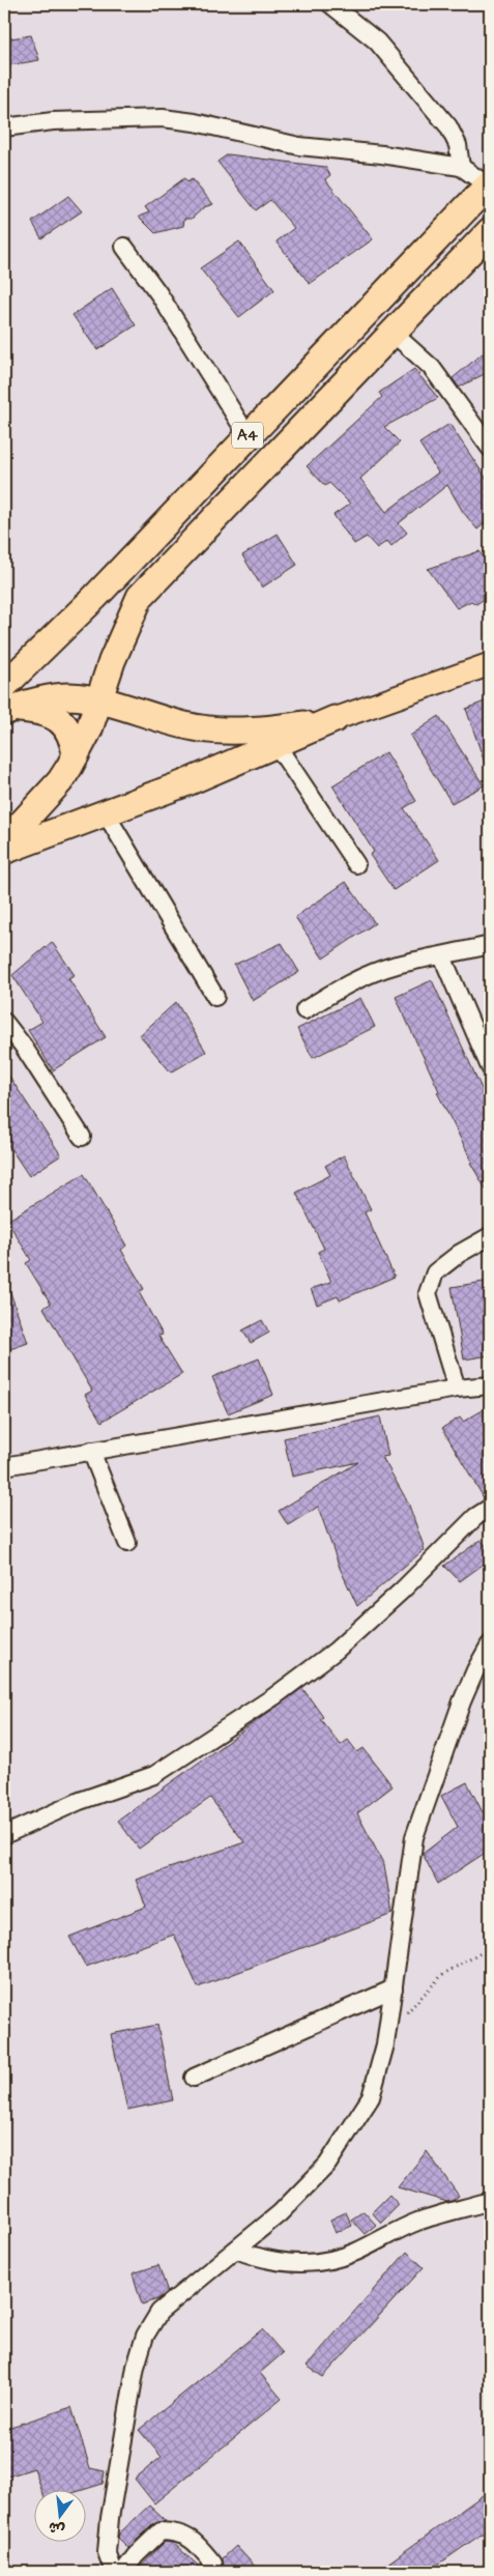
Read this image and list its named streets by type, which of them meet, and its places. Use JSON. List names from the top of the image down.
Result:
{
  "streets": {
    "highway": ["A4"]
  },
  "north": "bottom"
}
